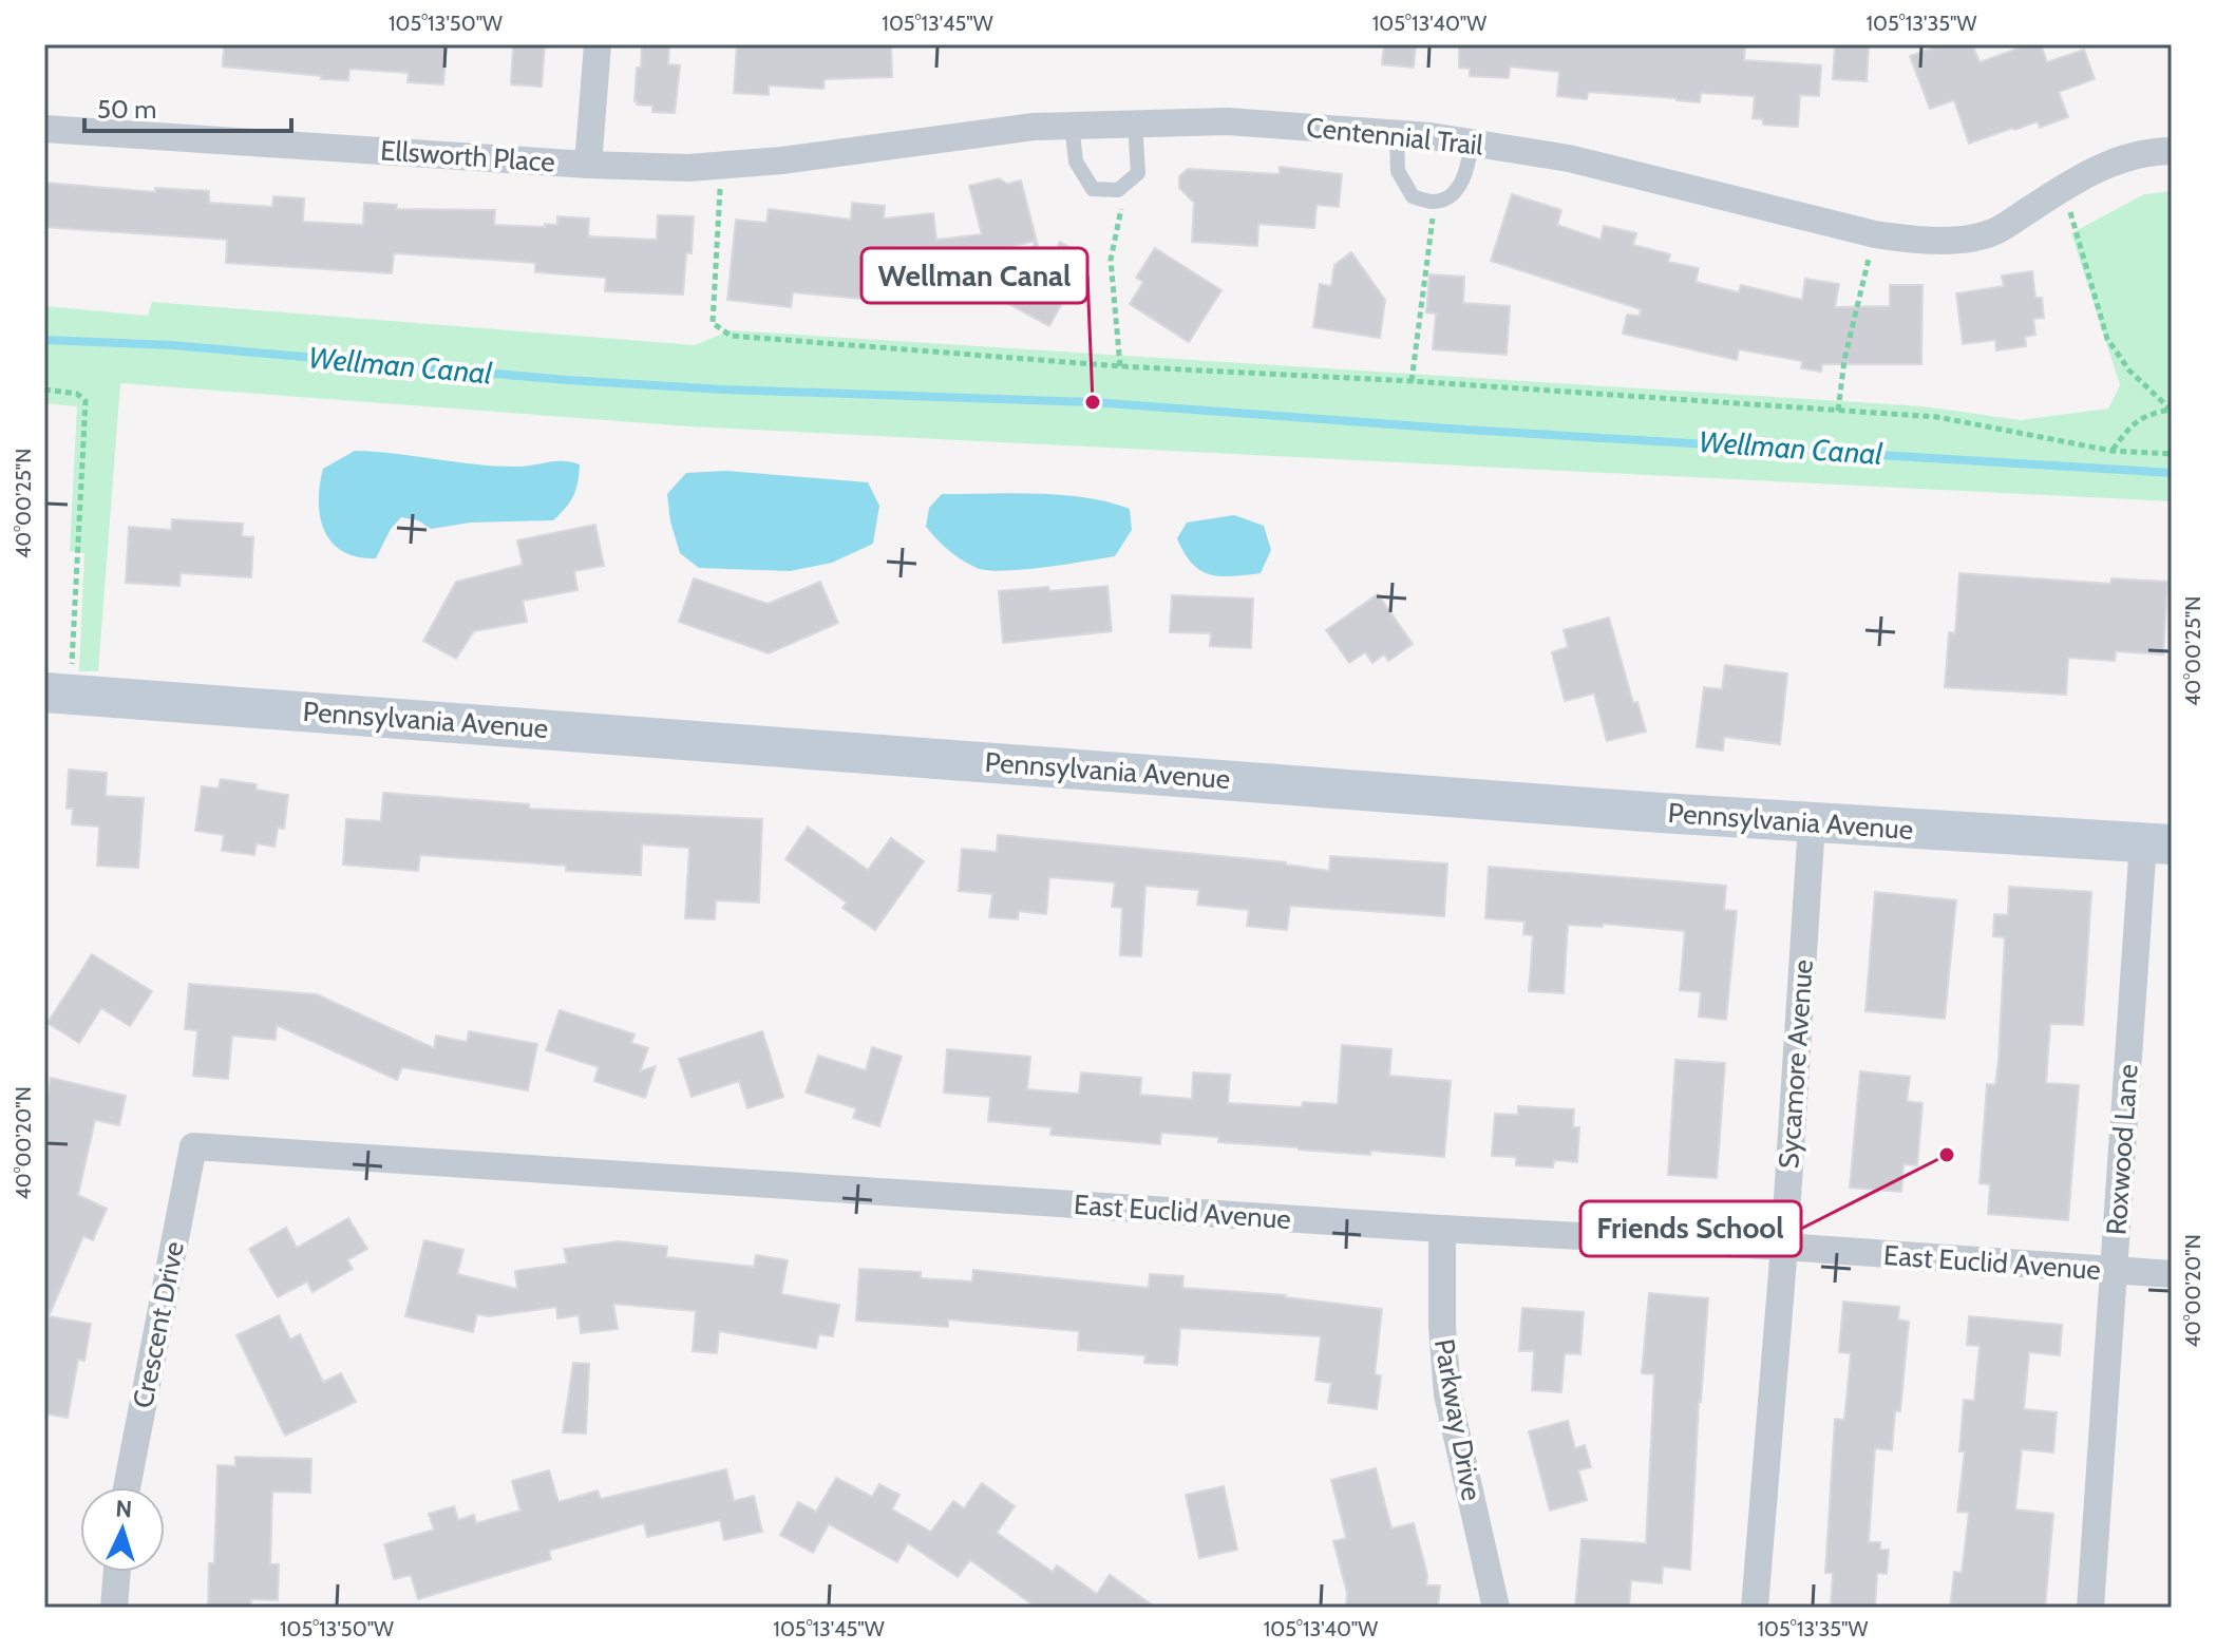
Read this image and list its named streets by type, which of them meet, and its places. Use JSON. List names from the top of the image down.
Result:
{
  "streets": {
    "street": [
      "Centennial Trail",
      "Ellsworth Place",
      "Pennsylvania Avenue",
      "Sycamore Avenue",
      "Roxwood Lane",
      "East Euclid Avenue",
      "Crescent Drive",
      "Parkway Drive"
    ]
  },
  "crossings": [
    ["Centennial Trail", "Ellsworth Place"],
    ["Pennsylvania Avenue", "Sycamore Avenue"],
    ["Pennsylvania Avenue", "Roxwood Lane"],
    ["Sycamore Avenue", "East Euclid Avenue"],
    ["Roxwood Lane", "East Euclid Avenue"],
    ["East Euclid Avenue", "Crescent Drive"],
    ["East Euclid Avenue", "Parkway Drive"]
  ],
  "water": ["Wellman Canal"],
  "places": ["Wellman Canal", "Friends School"],
  "scale_bar": "50 m",
  "north": "top",
  "coordinates": [
    "105°13'50\"W",
    "105°13'45\"W",
    "105°13'40\"W",
    "105°13'35\"W",
    "40°00'25\"N",
    "40°00'20\"N"
  ]
}
